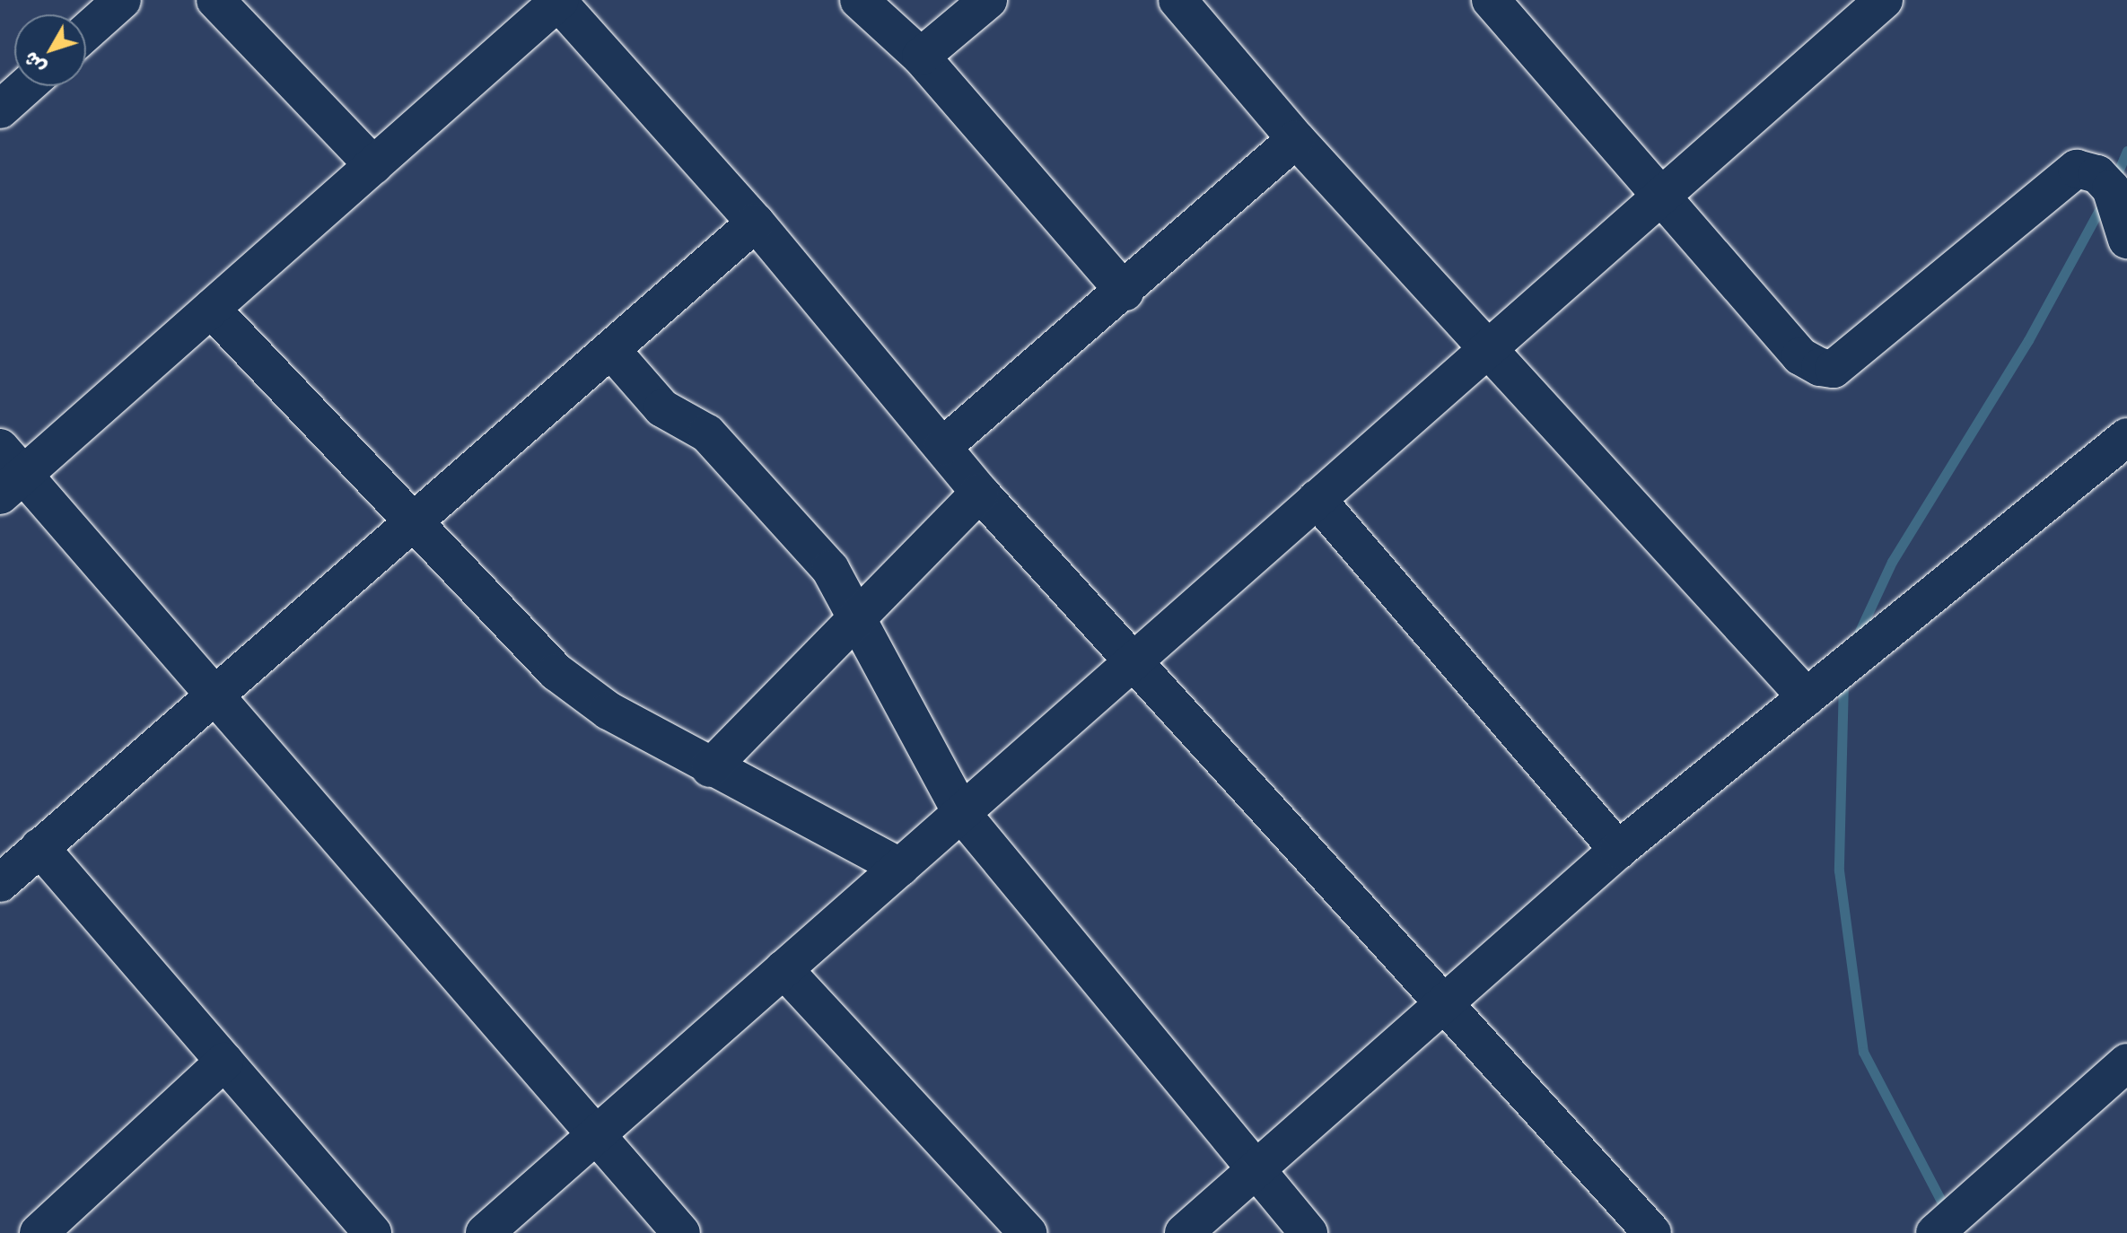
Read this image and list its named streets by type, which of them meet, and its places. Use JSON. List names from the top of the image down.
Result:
{
  "north": "bottom left"
}
